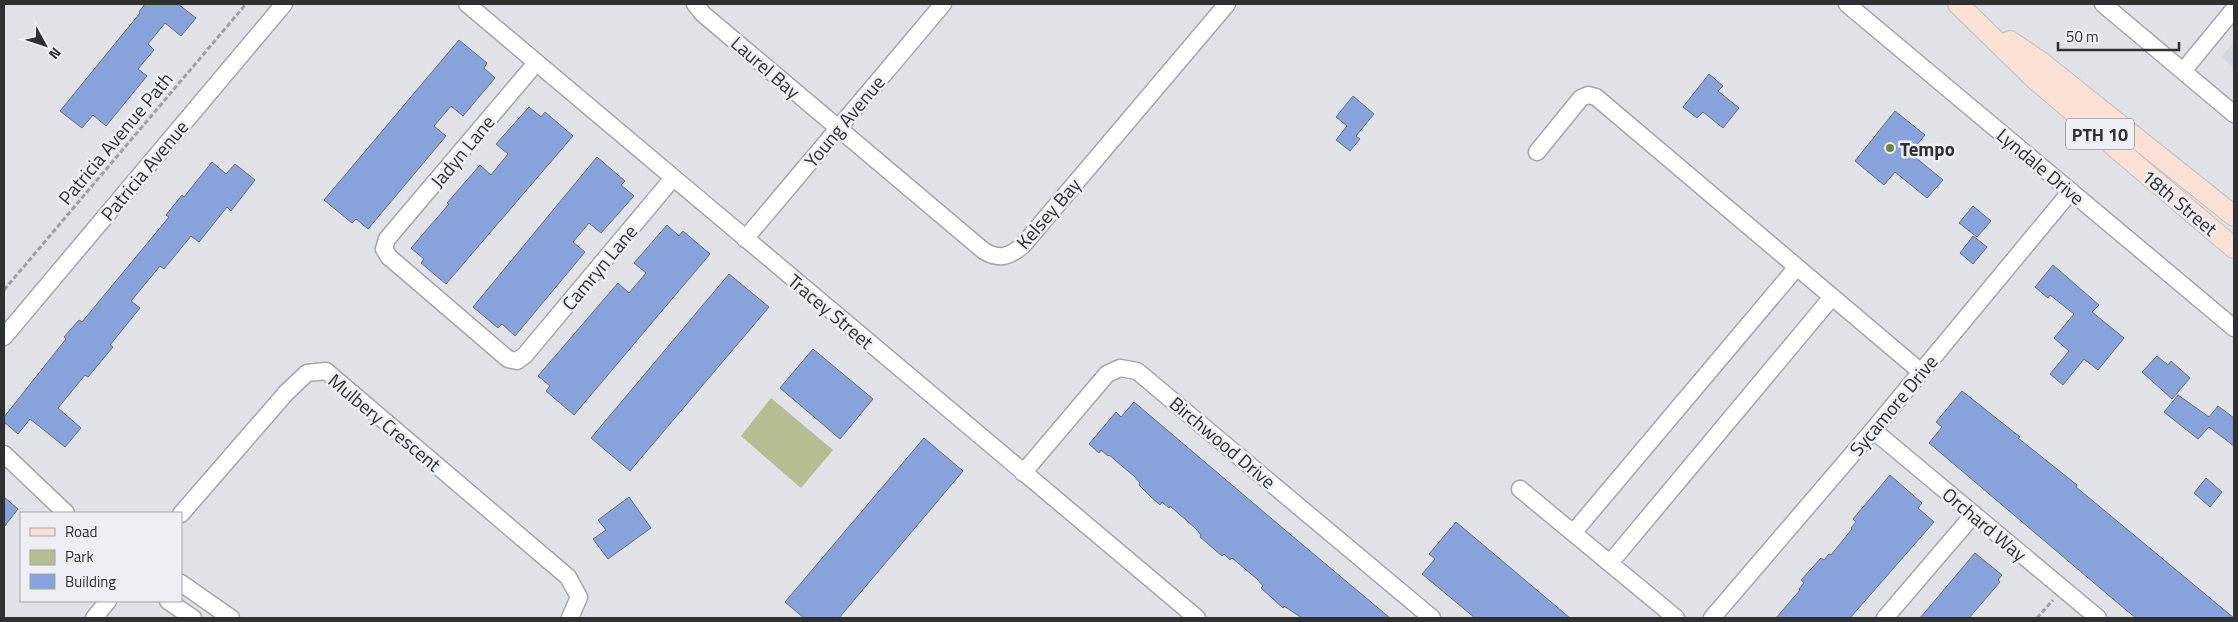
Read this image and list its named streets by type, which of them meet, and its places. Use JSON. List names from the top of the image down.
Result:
{
  "streets": {
    "main road": ["PTH 10", "18th Street"],
    "street": [
      "Laurel Bay",
      "Young Avenue",
      "Jadyn Lane",
      "Lyndale Drive",
      "Patricia Avenue",
      "Kelsey Bay",
      "Camryn Lane",
      "Tracey Street",
      "Sycamore Drive",
      "Mulbery Crescent",
      "Birchwood Drive",
      "Orchard Way"
    ],
    "path": ["Patricia Avenue Path"]
  },
  "crossings": [
    ["Laurel Bay", "Young Avenue"],
    ["Laurel Bay", "Kelsey Bay"],
    ["Young Avenue", "Kelsey Bay"],
    ["Young Avenue", "Tracey Street"],
    ["Jadyn Lane", "Camryn Lane"],
    ["Jadyn Lane", "Tracey Street"],
    ["Lyndale Drive", "Sycamore Drive"],
    ["Camryn Lane", "Tracey Street"],
    ["Tracey Street", "Birchwood Drive"],
    ["Sycamore Drive", "Orchard Way"]
  ],
  "places": ["Tempo"],
  "legend": ["Road", "Park", "Building"],
  "scale_bar": "50 m",
  "north": "bottom right"
}
